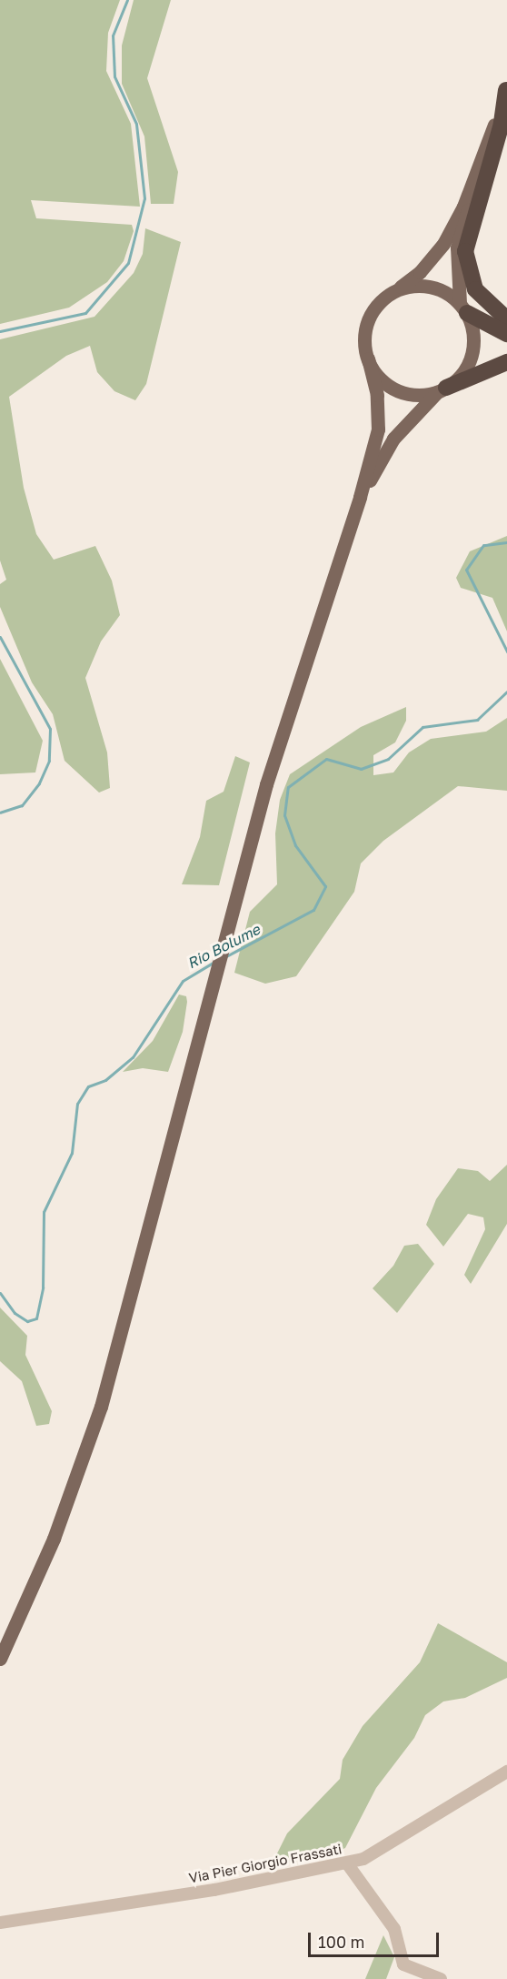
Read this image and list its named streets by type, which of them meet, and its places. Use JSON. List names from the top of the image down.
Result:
{
  "streets": {
    "street": ["Via Pier Giorgio Frassati"]
  },
  "water": ["Rio Bolume"],
  "scale_bar": "100 m"
}
